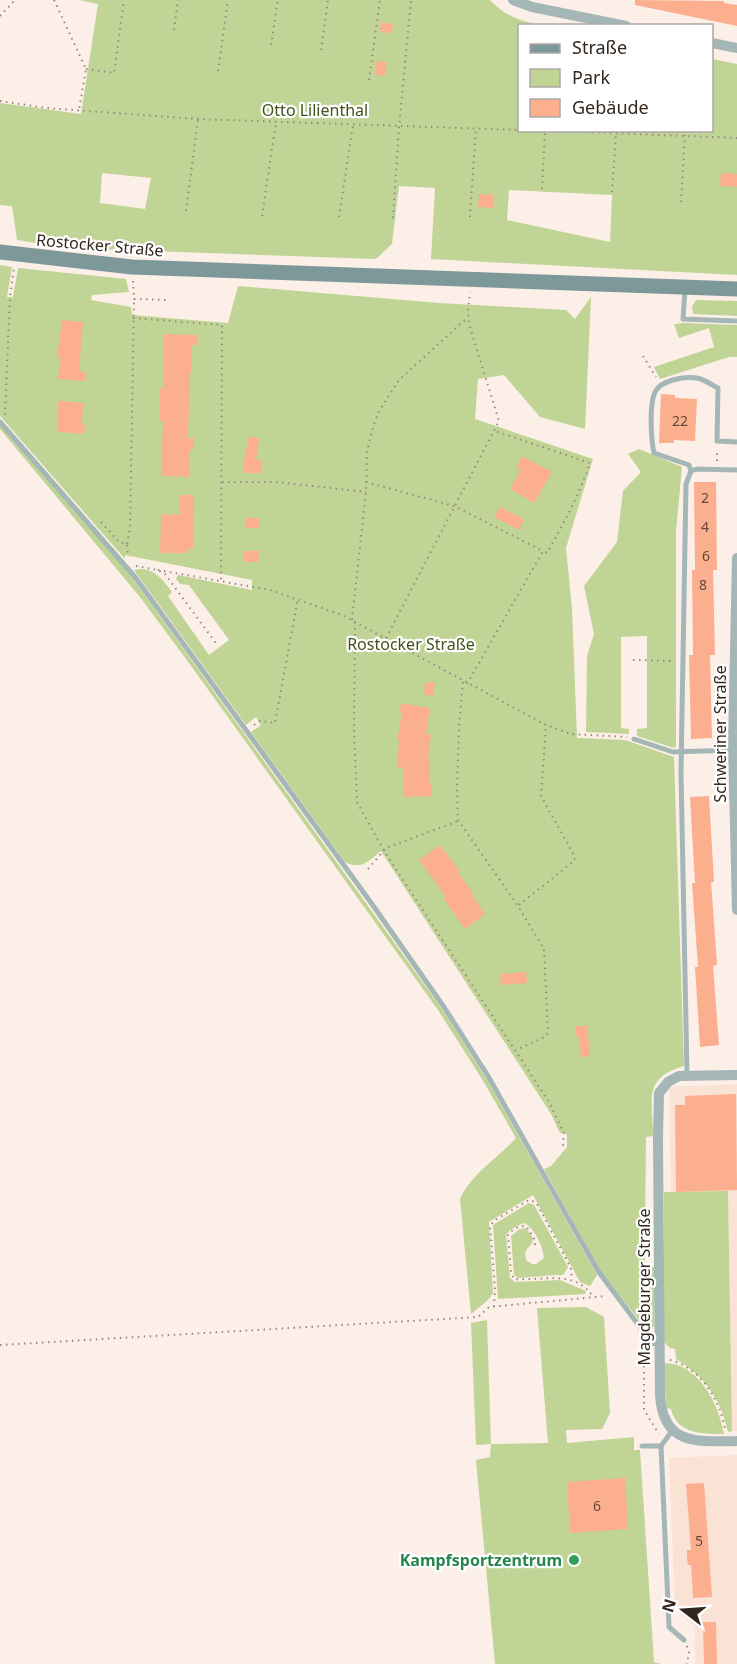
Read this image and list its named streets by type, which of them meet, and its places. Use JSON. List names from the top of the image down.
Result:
{
  "streets": {
    "street": ["Rostocker Straße", "Schweriner Straße", "Magdeburger Straße"]
  },
  "parks": ["Otto Lilienthal", "Rostocker Straße"],
  "places": ["Kampfsportzentrum"],
  "house_numbers": [
    "22",
    "2",
    "4",
    "6",
    "8",
    "6",
    "5"
  ],
  "legend": ["Straße", "Park", "Gebäude"],
  "north": "left"
}
